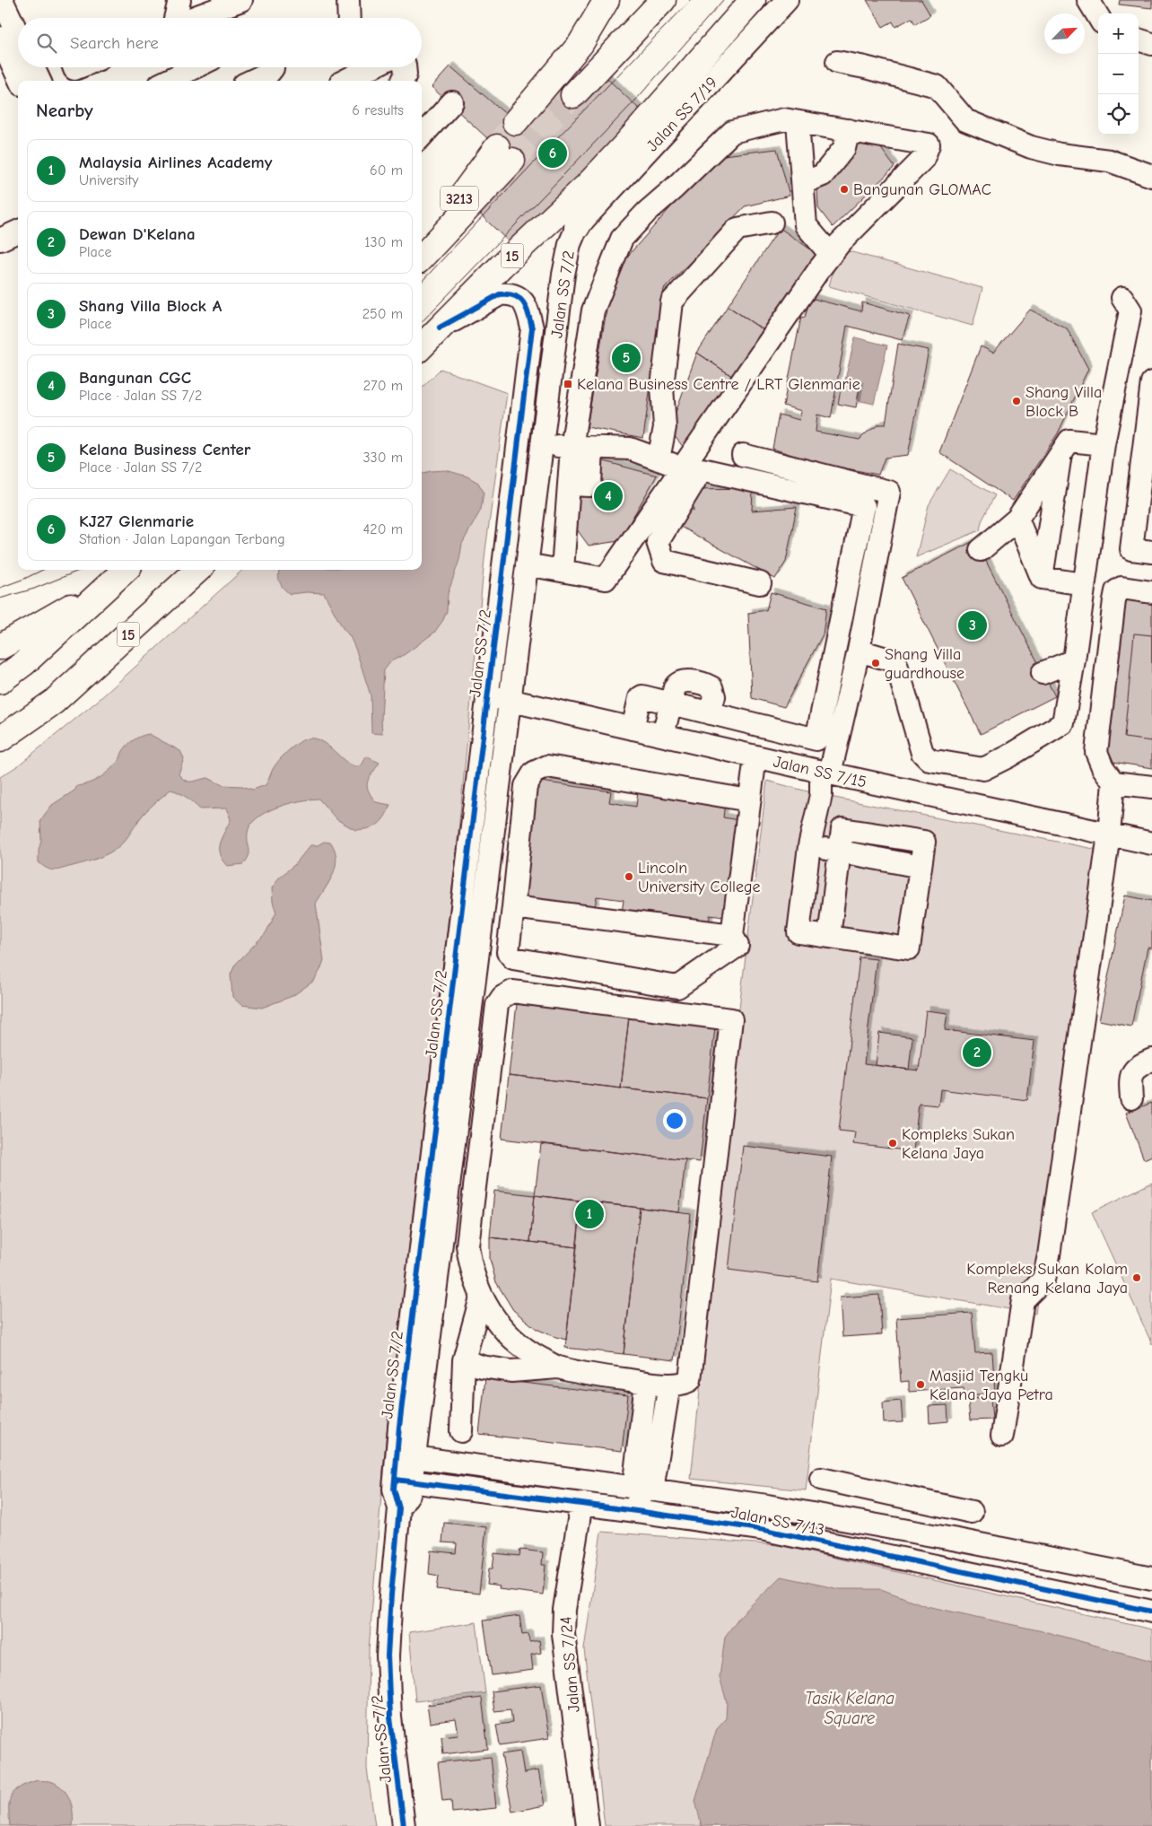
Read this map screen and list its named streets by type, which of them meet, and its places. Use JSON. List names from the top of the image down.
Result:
{
  "streets": {
    "main road": ["3213", "15"],
    "street": [
      "Jalan SS 7/19",
      "Jalan SS 7/2",
      "Jalan SS 7/15",
      "Jalan SS 7/13",
      "Jalan SS 7/24"
    ]
  },
  "crossings": [
    ["Jalan SS 7/19", "Jalan SS 7/2"],
    ["15", "Jalan SS 7/2"],
    ["Jalan SS 7/2", "Jalan SS 7/15"],
    ["Jalan SS 7/2", "Jalan SS 7/13"],
    ["Jalan SS 7/13", "Jalan SS 7/24"]
  ],
  "water": ["Tasik Kelana Square"],
  "places": {
    "other": [
      "Bangunan GLOMAC",
      "Shang Villa Block B",
      "Shang Villa guardhouse",
      "Lincoln University College",
      "Kompleks Sukan Kelana Jaya",
      "Kompleks Sukan Kolam Renang Kelana Jaya",
      "Masjid Tengku Kelana Jaya Petra"
    ],
    "transit": ["Kelana Business Centre / LRT Glenmarie"]
  },
  "north": "top right",
  "page": {
    "map_buttons": ["+", "−"],
    "search": "Search here",
    "heading": ["Nearby", "6 results"],
    "pins": [
      "6",
      "5",
      "4",
      "3",
      "2",
      "1"
    ],
    "list": [
      {
        "mark": "1",
        "name": "Malaysia Airlines Academy",
        "note": "University",
        "value": "60 m"
      },
      {
        "mark": "2",
        "name": "Dewan D'Kelana",
        "note": "Place",
        "value": "130 m"
      },
      {
        "mark": "3",
        "name": "Shang Villa Block A",
        "note": "Place",
        "value": "250 m"
      },
      {
        "mark": "4",
        "name": "Bangunan CGC",
        "note": "Place · Jalan SS 7/2",
        "value": "270 m"
      },
      {
        "mark": "5",
        "name": "Kelana Business Center",
        "note": "Place · Jalan SS 7/2",
        "value": "330 m"
      },
      {
        "mark": "6",
        "name": "KJ27 Glenmarie",
        "note": "Station · Jalan Lapangan Terbang",
        "value": "420 m"
      }
    ]
  }
}
